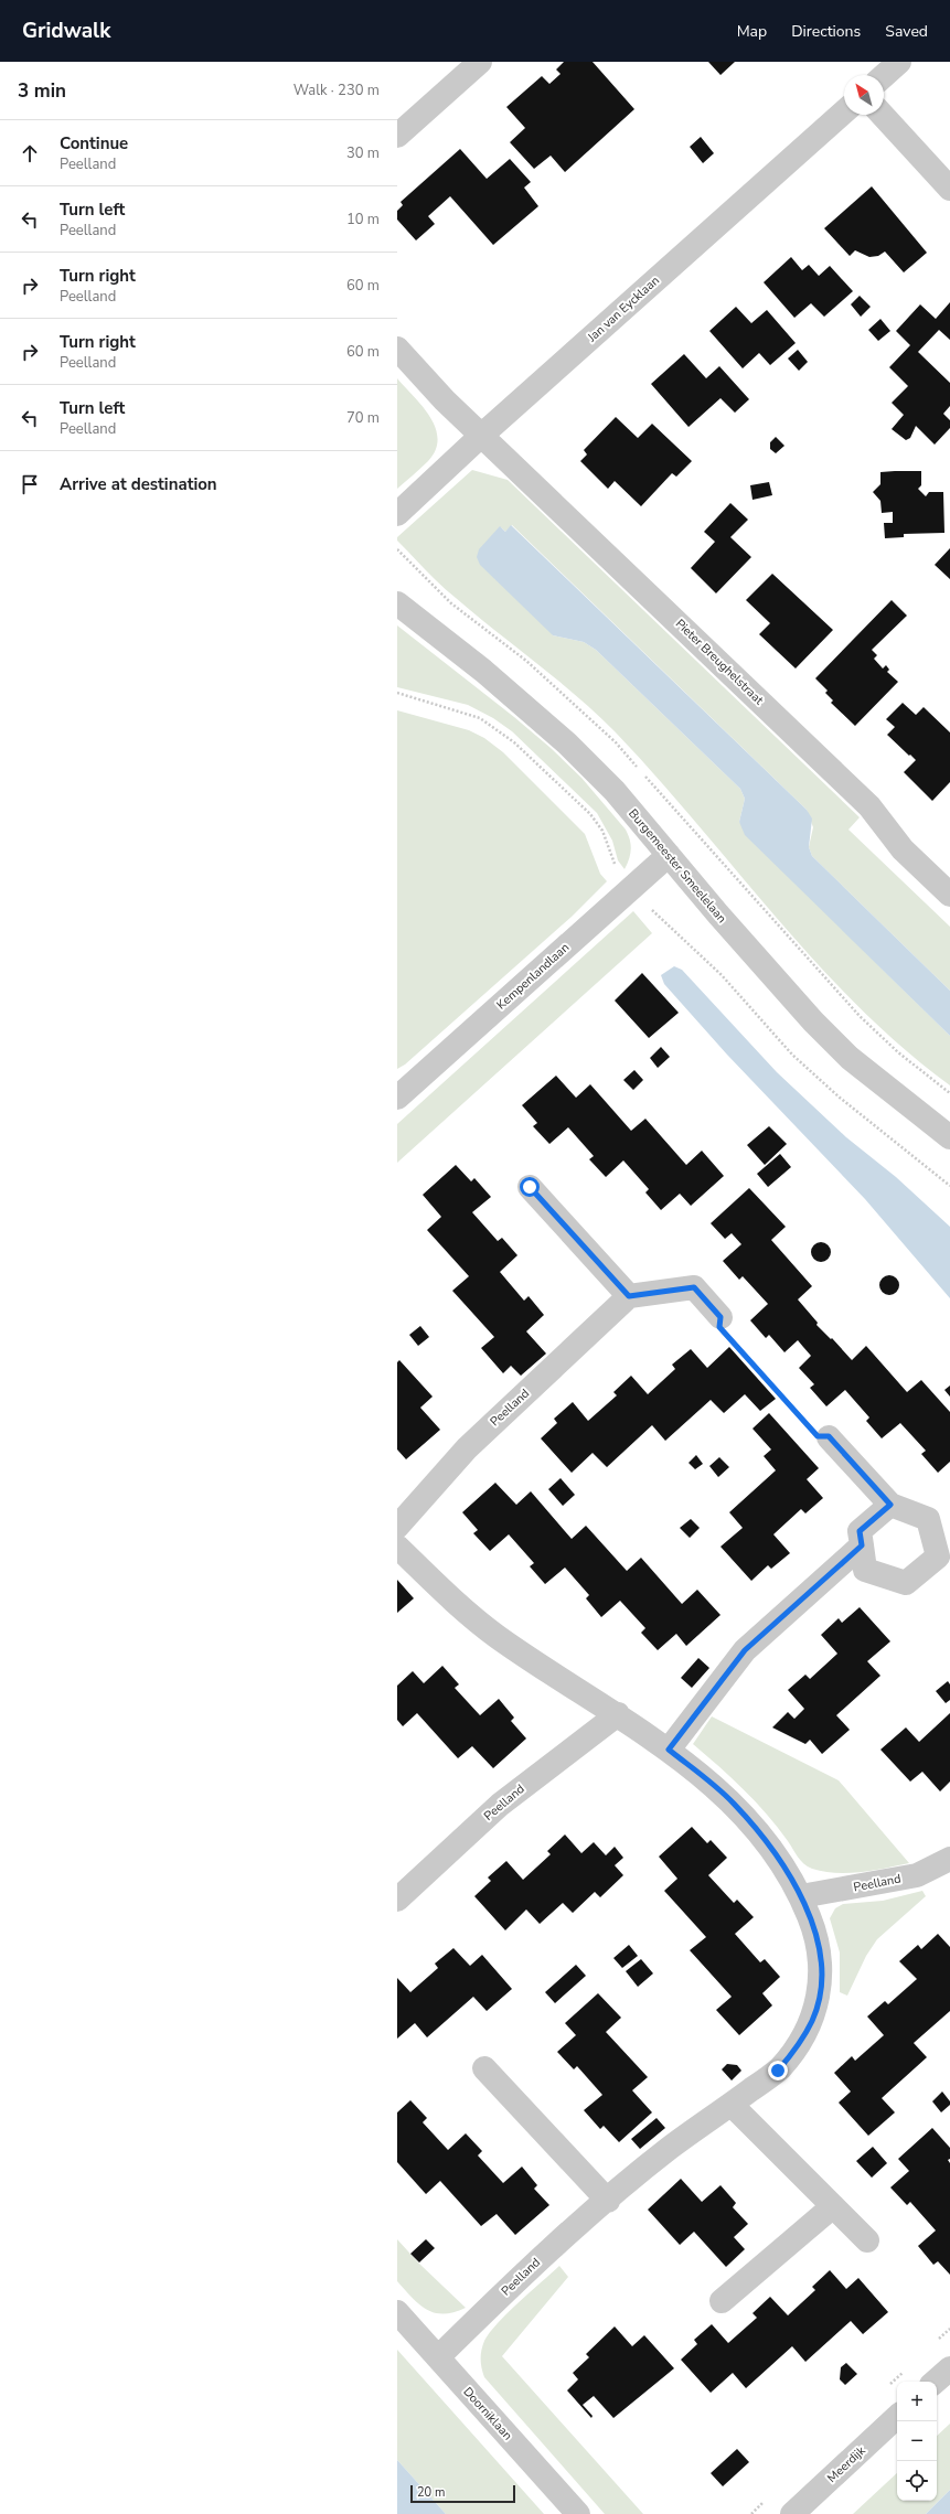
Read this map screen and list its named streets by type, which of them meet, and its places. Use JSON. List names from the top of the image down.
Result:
{
  "streets": {
    "street": [
      "Jan van Eycklaan",
      "Pieter Breughelstraat",
      "Burgemeester Smeelelaan",
      "Kempenlandlaan",
      "Peelland",
      "Doorniklaan",
      "Meerdijk"
    ]
  },
  "crossings": [
    ["Jan van Eycklaan", "Pieter Breughelstraat"],
    ["Burgemeester Smeelelaan", "Kempenlandlaan"],
    ["Peelland", "Doorniklaan"]
  ],
  "scale_bar": "20 m",
  "north": "top left",
  "page": {
    "header": "Gridwalk",
    "nav": ["Map", "Directions", "Saved"],
    "heading": ["3 min", "Walk · 230 m"],
    "list": [
      ["Continue", "Peelland", "30 m"],
      ["Turn left", "Peelland", "10 m"],
      ["Turn right", "Peelland", "60 m"],
      ["Turn right", "Peelland", "60 m"],
      ["Turn left", "Peelland", "70 m"],
      "Arrive at destination"
    ],
    "map_buttons": ["+", "−"],
    "scale": "20 m"
  }
}
